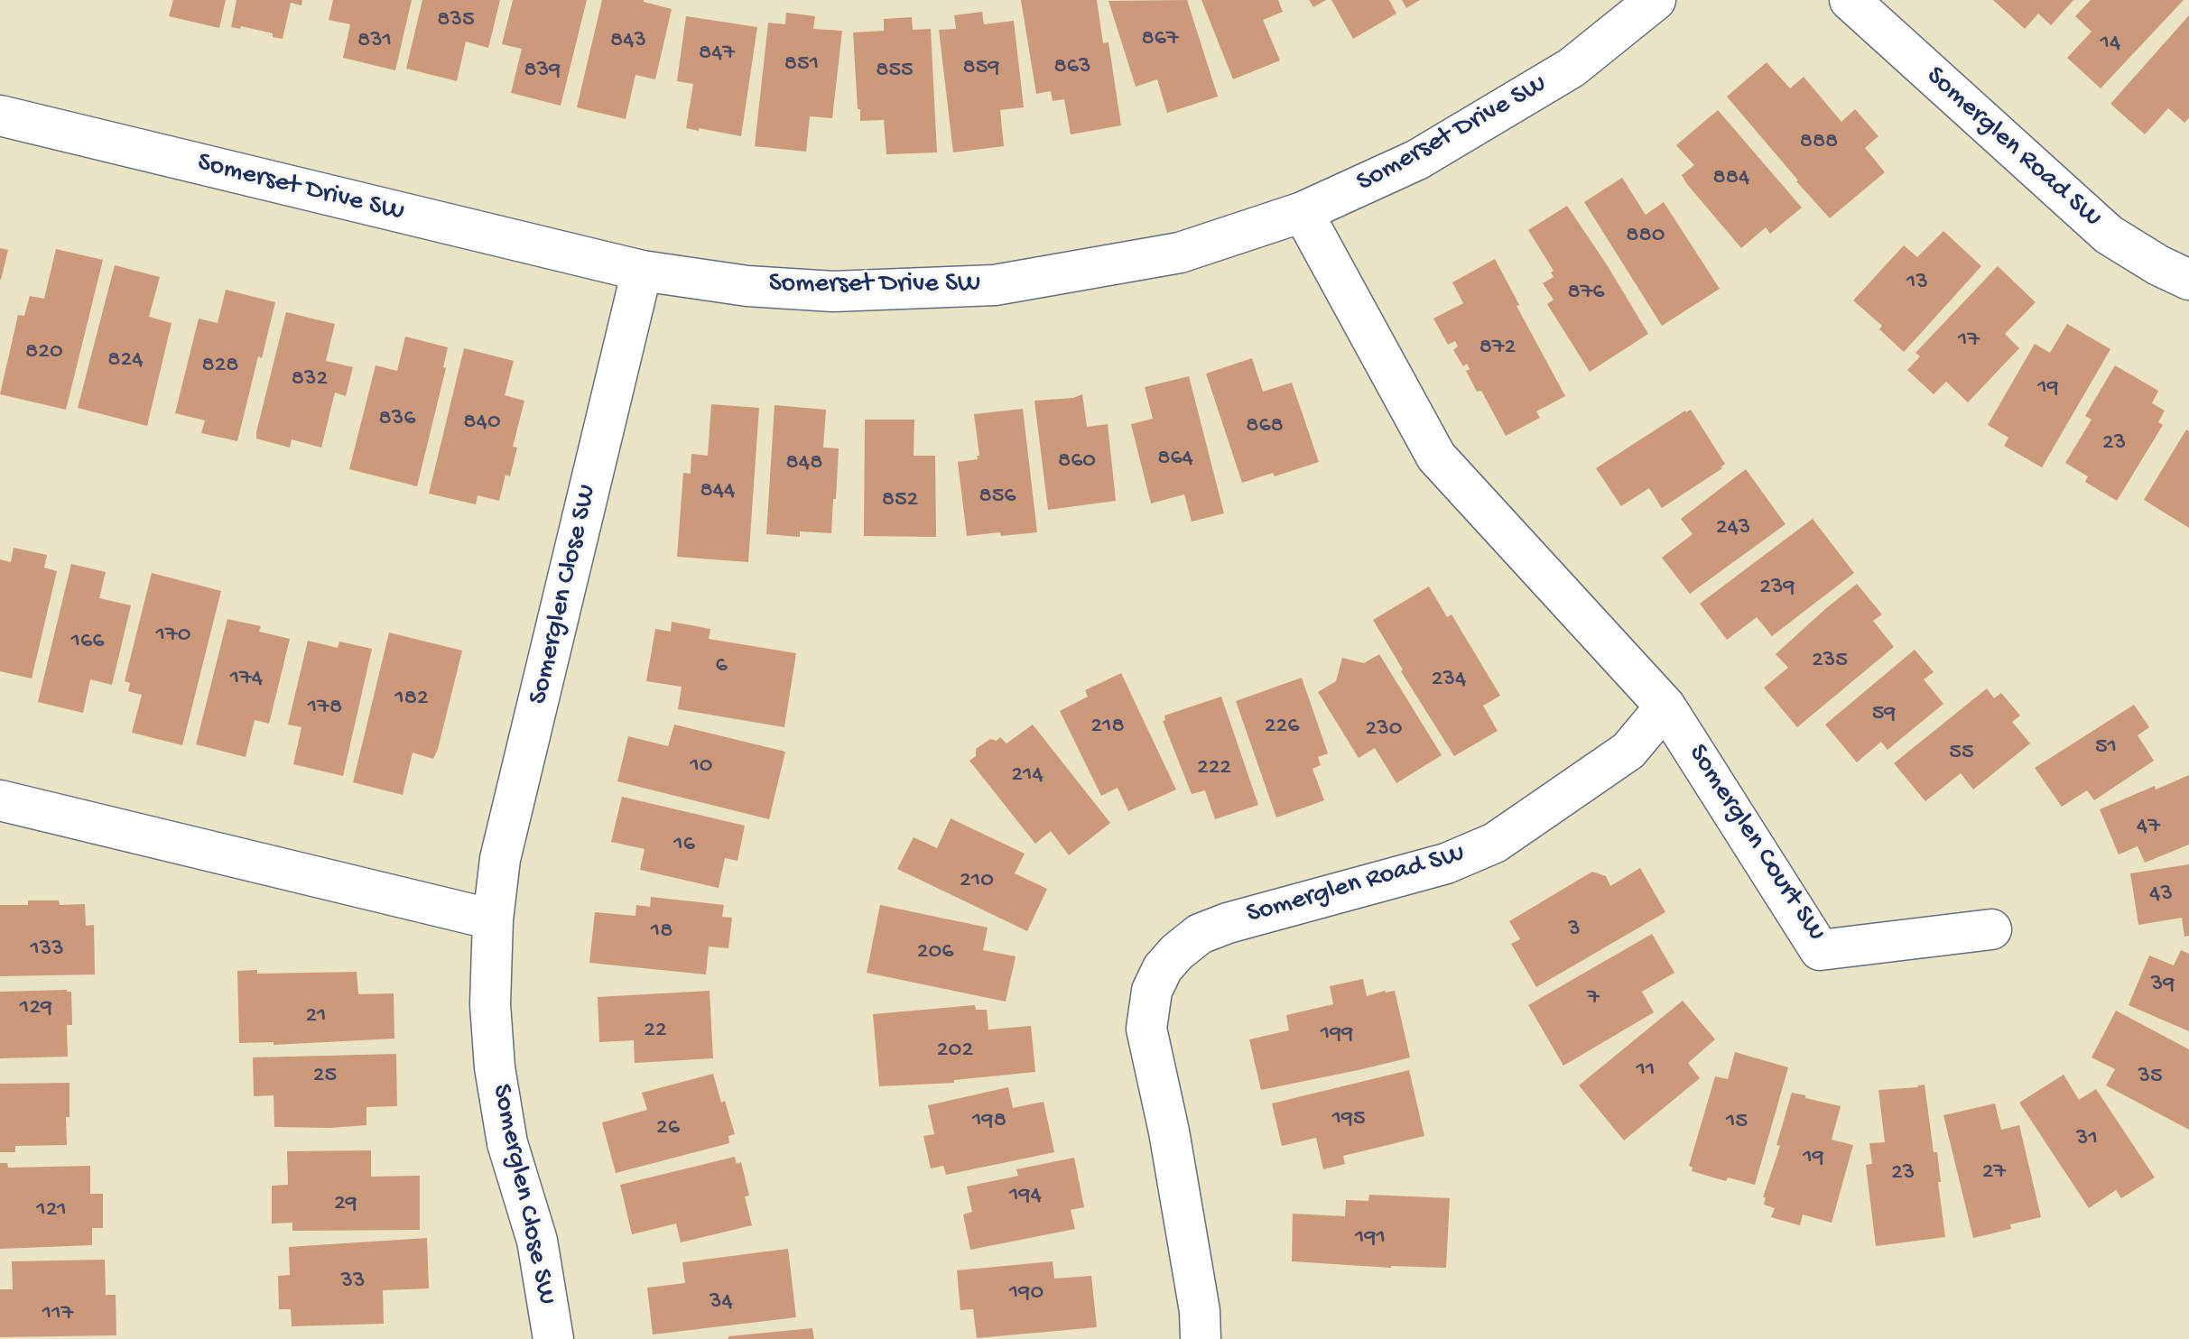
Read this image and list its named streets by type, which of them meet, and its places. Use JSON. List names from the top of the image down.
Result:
{
  "streets": {
    "street": [
      "Somerset Drive SW",
      "Somerglen Road SW",
      "Somerglen Close SW",
      "Somerglen Court SW"
    ]
  },
  "crossings": [
    ["Somerset Drive SW", "Somerglen Close SW"],
    ["Somerglen Road SW", "Somerglen Court SW"]
  ],
  "house_numbers": [
    "835",
    "867",
    "831",
    "843",
    "14",
    "847",
    "851",
    "863",
    "859",
    "839",
    "855",
    "888",
    "884",
    "880",
    "13",
    "876",
    "17",
    "872",
    "820",
    "824",
    "828",
    "832",
    "19",
    "836",
    "840",
    "868",
    "23",
    "864",
    "860",
    "848",
    "844",
    "856",
    "852",
    "243",
    "239",
    "170",
    "166",
    "235",
    "6",
    "174",
    "234",
    "182",
    "178",
    "59",
    "218",
    "226",
    "230",
    "51",
    "55",
    "10",
    "222",
    "214",
    "47",
    "16",
    "210",
    "43",
    "3",
    "18",
    "133",
    "206",
    "39",
    "7",
    "129",
    "21",
    "22",
    "199",
    "202",
    "11",
    "25",
    "35",
    "195",
    "198",
    "15",
    "26",
    "31",
    "19",
    "27",
    "23",
    "194",
    "29",
    "121",
    "191",
    "33",
    "190",
    "34",
    "117"
  ]
}
